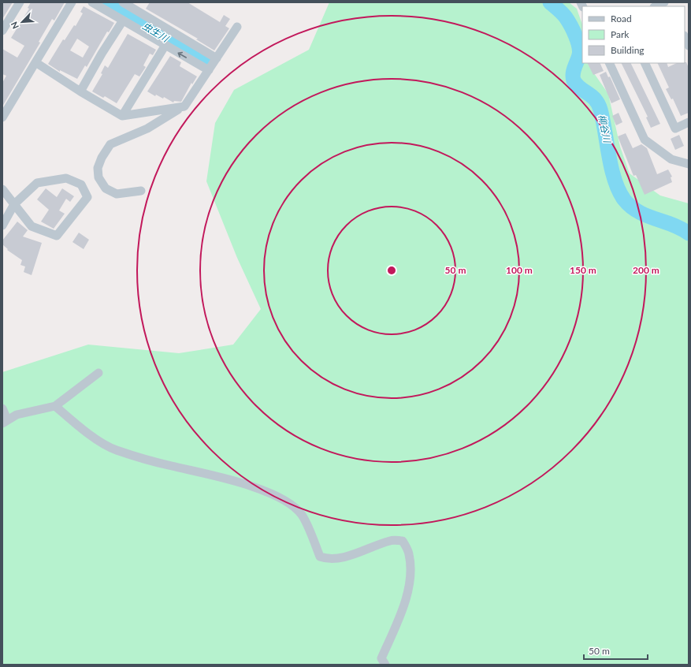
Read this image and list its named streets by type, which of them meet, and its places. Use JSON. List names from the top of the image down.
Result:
{
  "water": ["虫生川", "柳谷川"],
  "legend": ["Road", "Park", "Building"],
  "scale_bar": "50 m",
  "north": "bottom left",
  "rings": [
    "50 m",
    "100 m",
    "150 m",
    "200 m"
  ]
}
